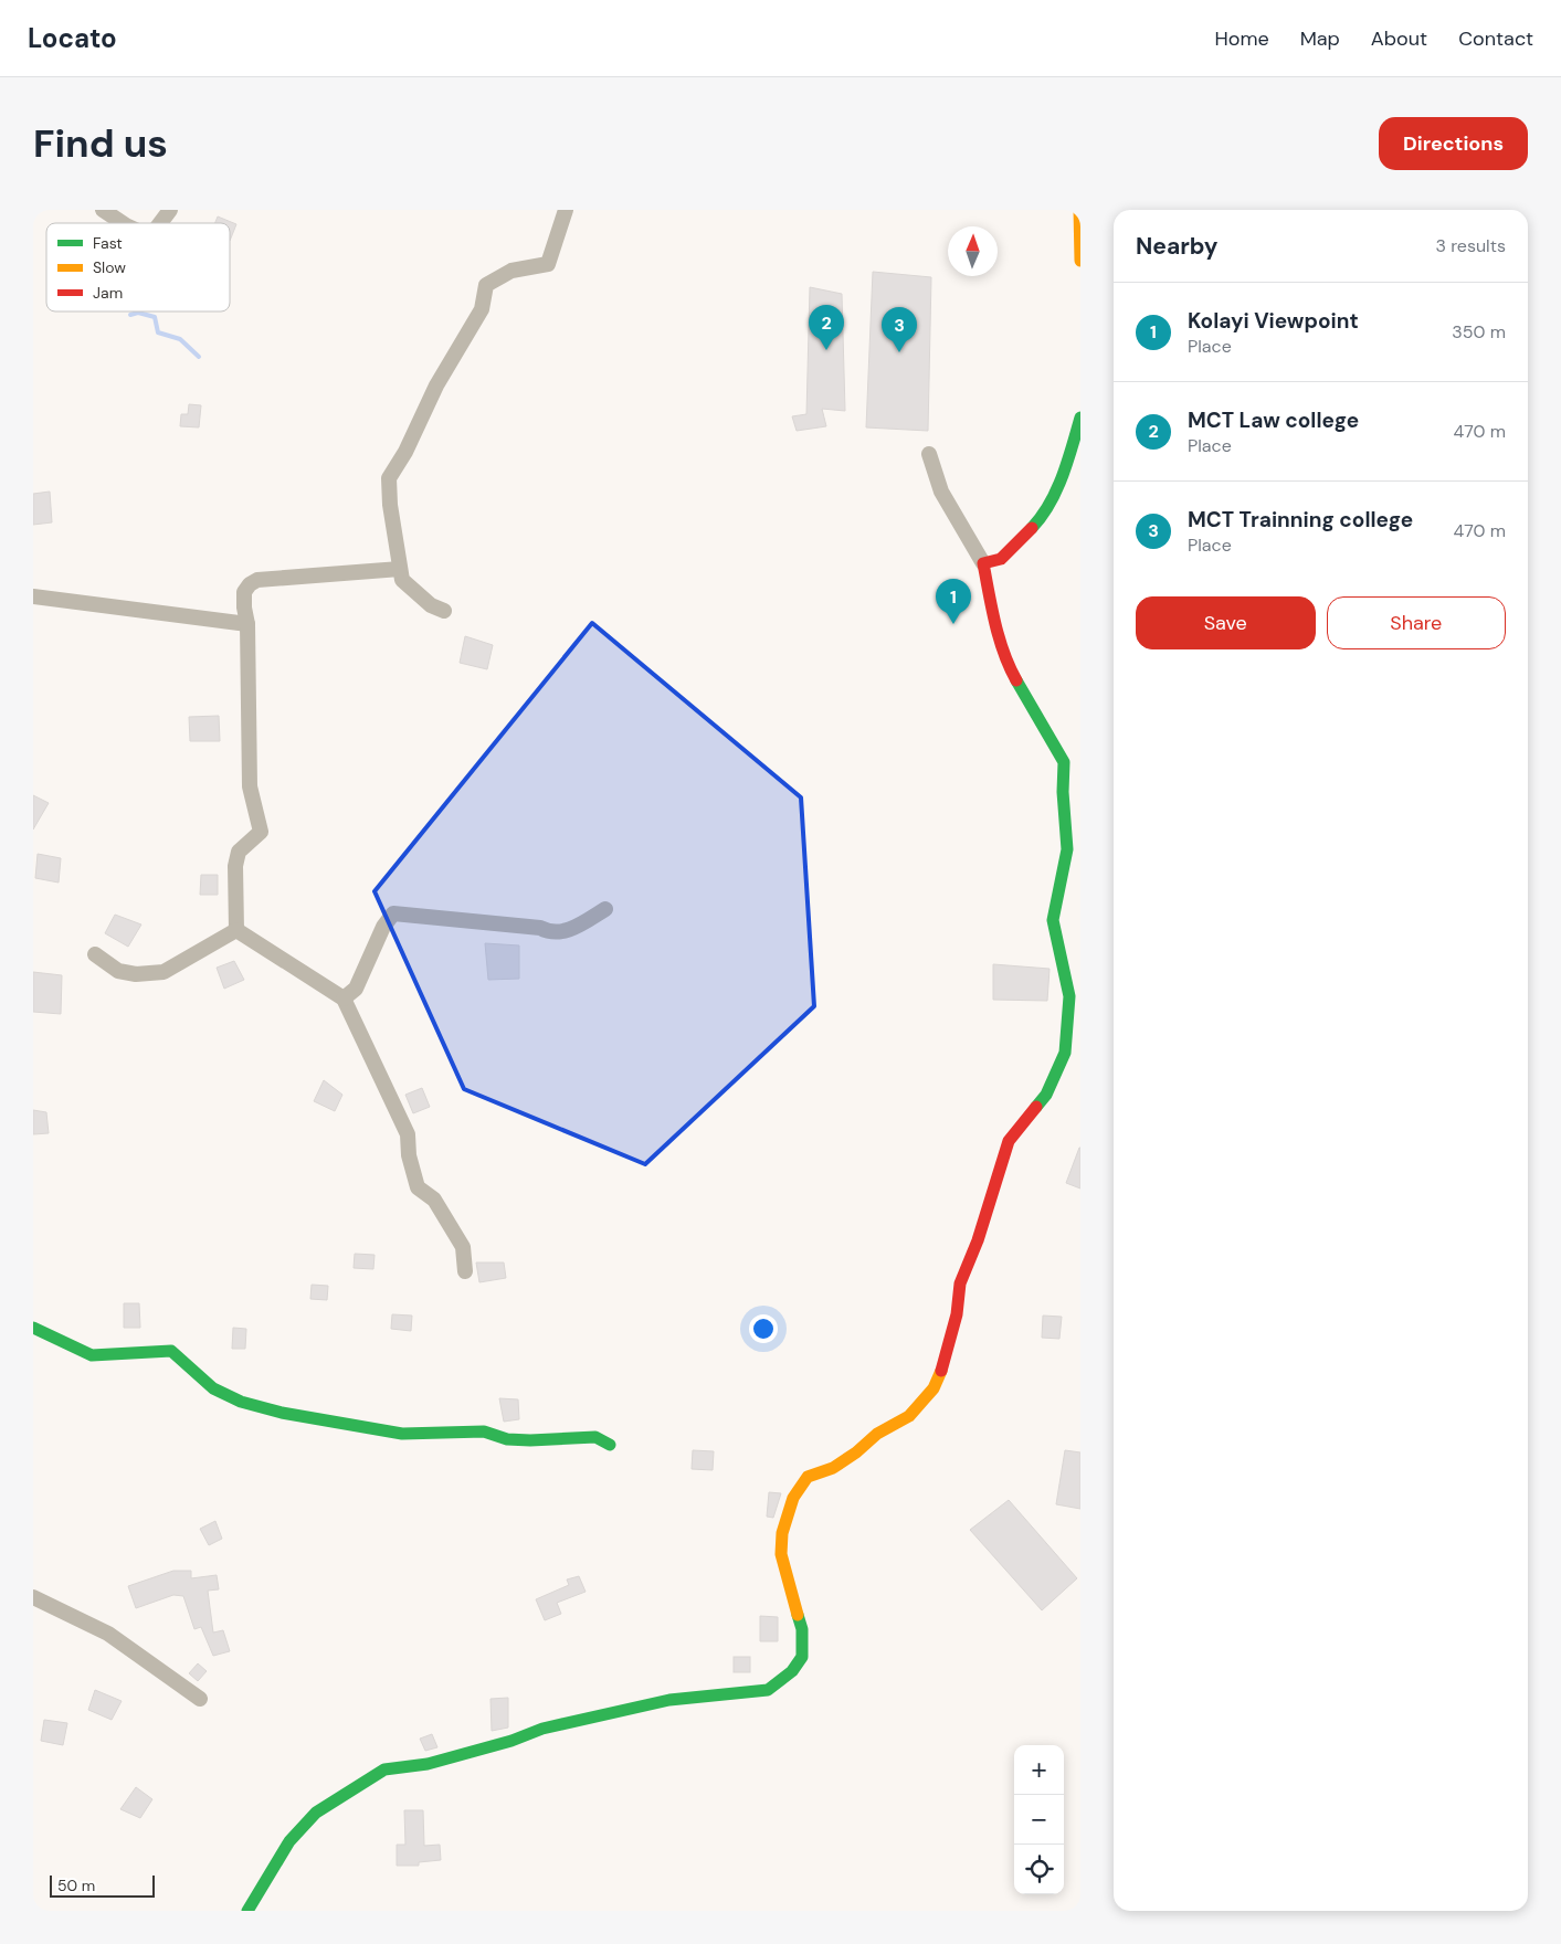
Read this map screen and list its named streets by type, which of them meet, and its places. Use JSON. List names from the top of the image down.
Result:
{
  "legend": ["Fast", "Slow", "Jam"],
  "scale_bar": "50 m",
  "north": "top",
  "page": {
    "header": "Locato",
    "nav": [
      "Home",
      "Map",
      "About",
      "Contact"
    ],
    "buttons": [
      "Directions",
      ["Save", "Share"]
    ],
    "title": "Find us",
    "heading": ["Nearby", "3 results"],
    "list": [
      {
        "mark": "1",
        "name": "Kolayi Viewpoint",
        "note": "Place",
        "value": "350 m"
      },
      {
        "mark": "2",
        "name": "MCT Law college",
        "note": "Place",
        "value": "470 m"
      },
      {
        "mark": "3",
        "name": "MCT Trainning college",
        "note": "Place",
        "value": "470 m"
      }
    ],
    "pins": ["2", "3", "1"],
    "map_buttons": ["+", "−"],
    "scale": "50 m"
  }
}
